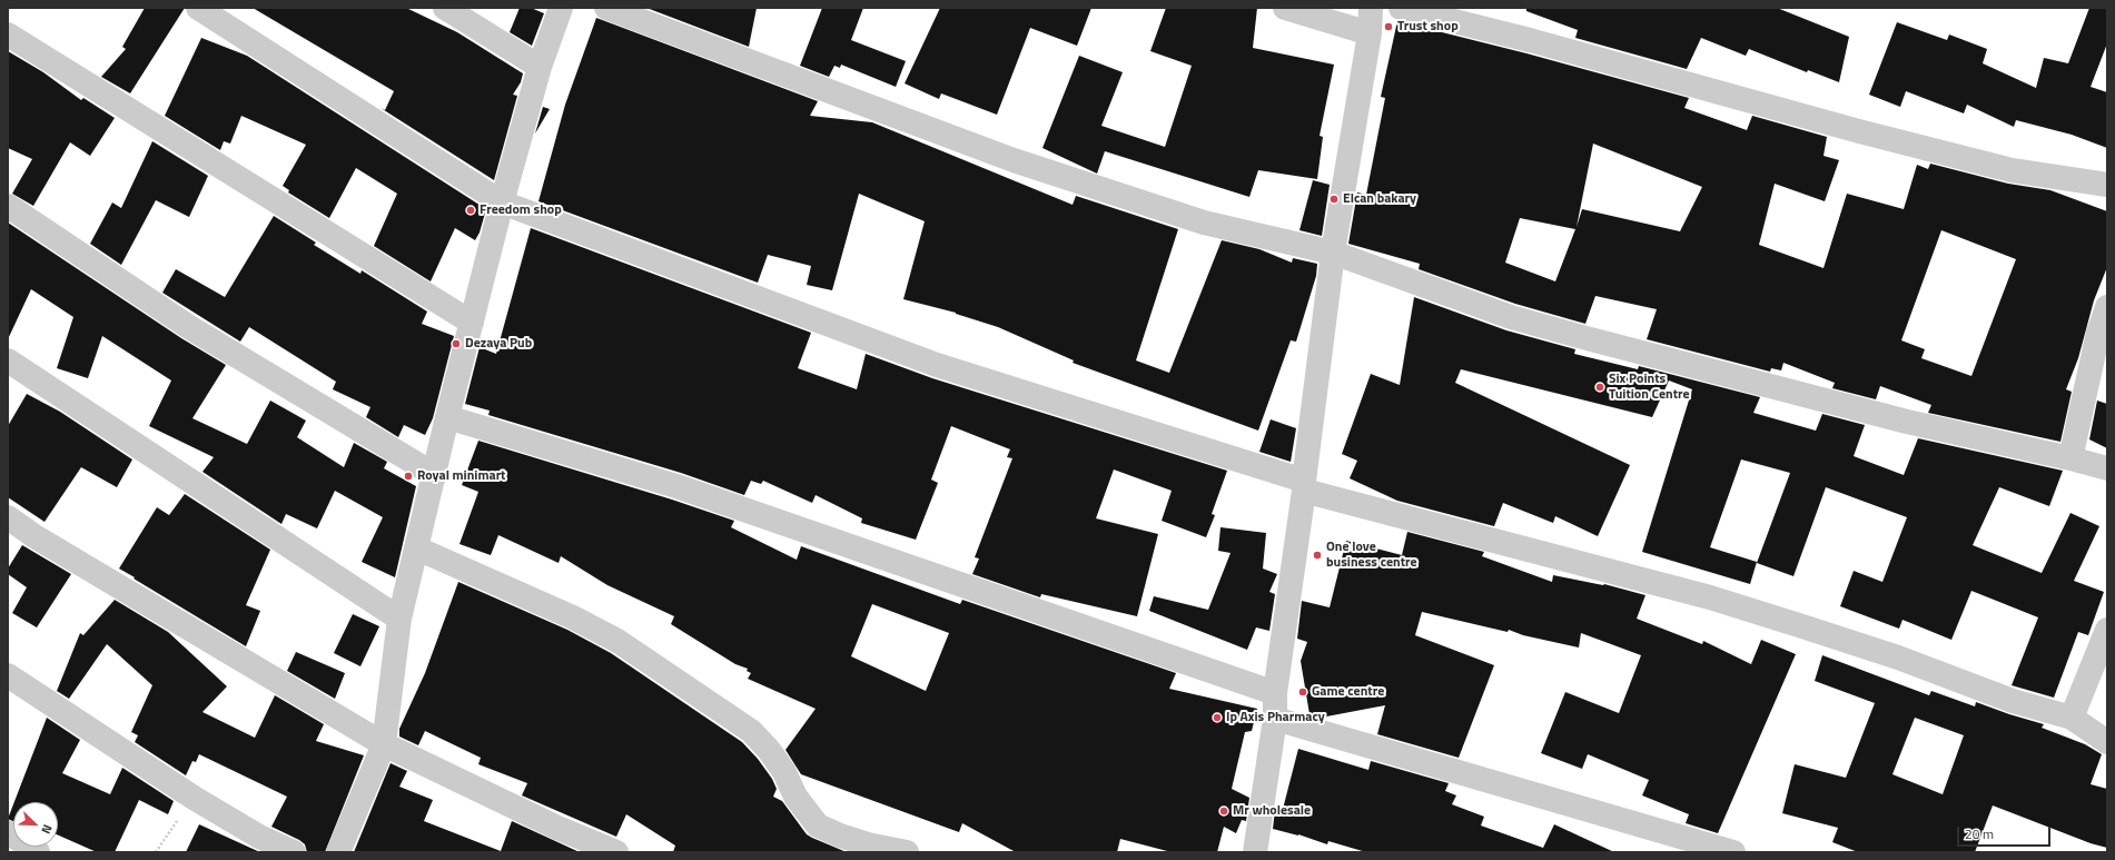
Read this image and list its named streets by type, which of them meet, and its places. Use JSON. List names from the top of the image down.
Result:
{
  "places": [
    "Trust shop",
    "Elcan bakary",
    "Freedom shop",
    "Dezaya Pub",
    "Six Points Tuition Centre",
    "Royal minimart",
    "One love business centre",
    "Game centre",
    "Ip Axis Pharmacy",
    "Mr wholesale"
  ],
  "scale_bar": "20 m",
  "north": "bottom right"
}
